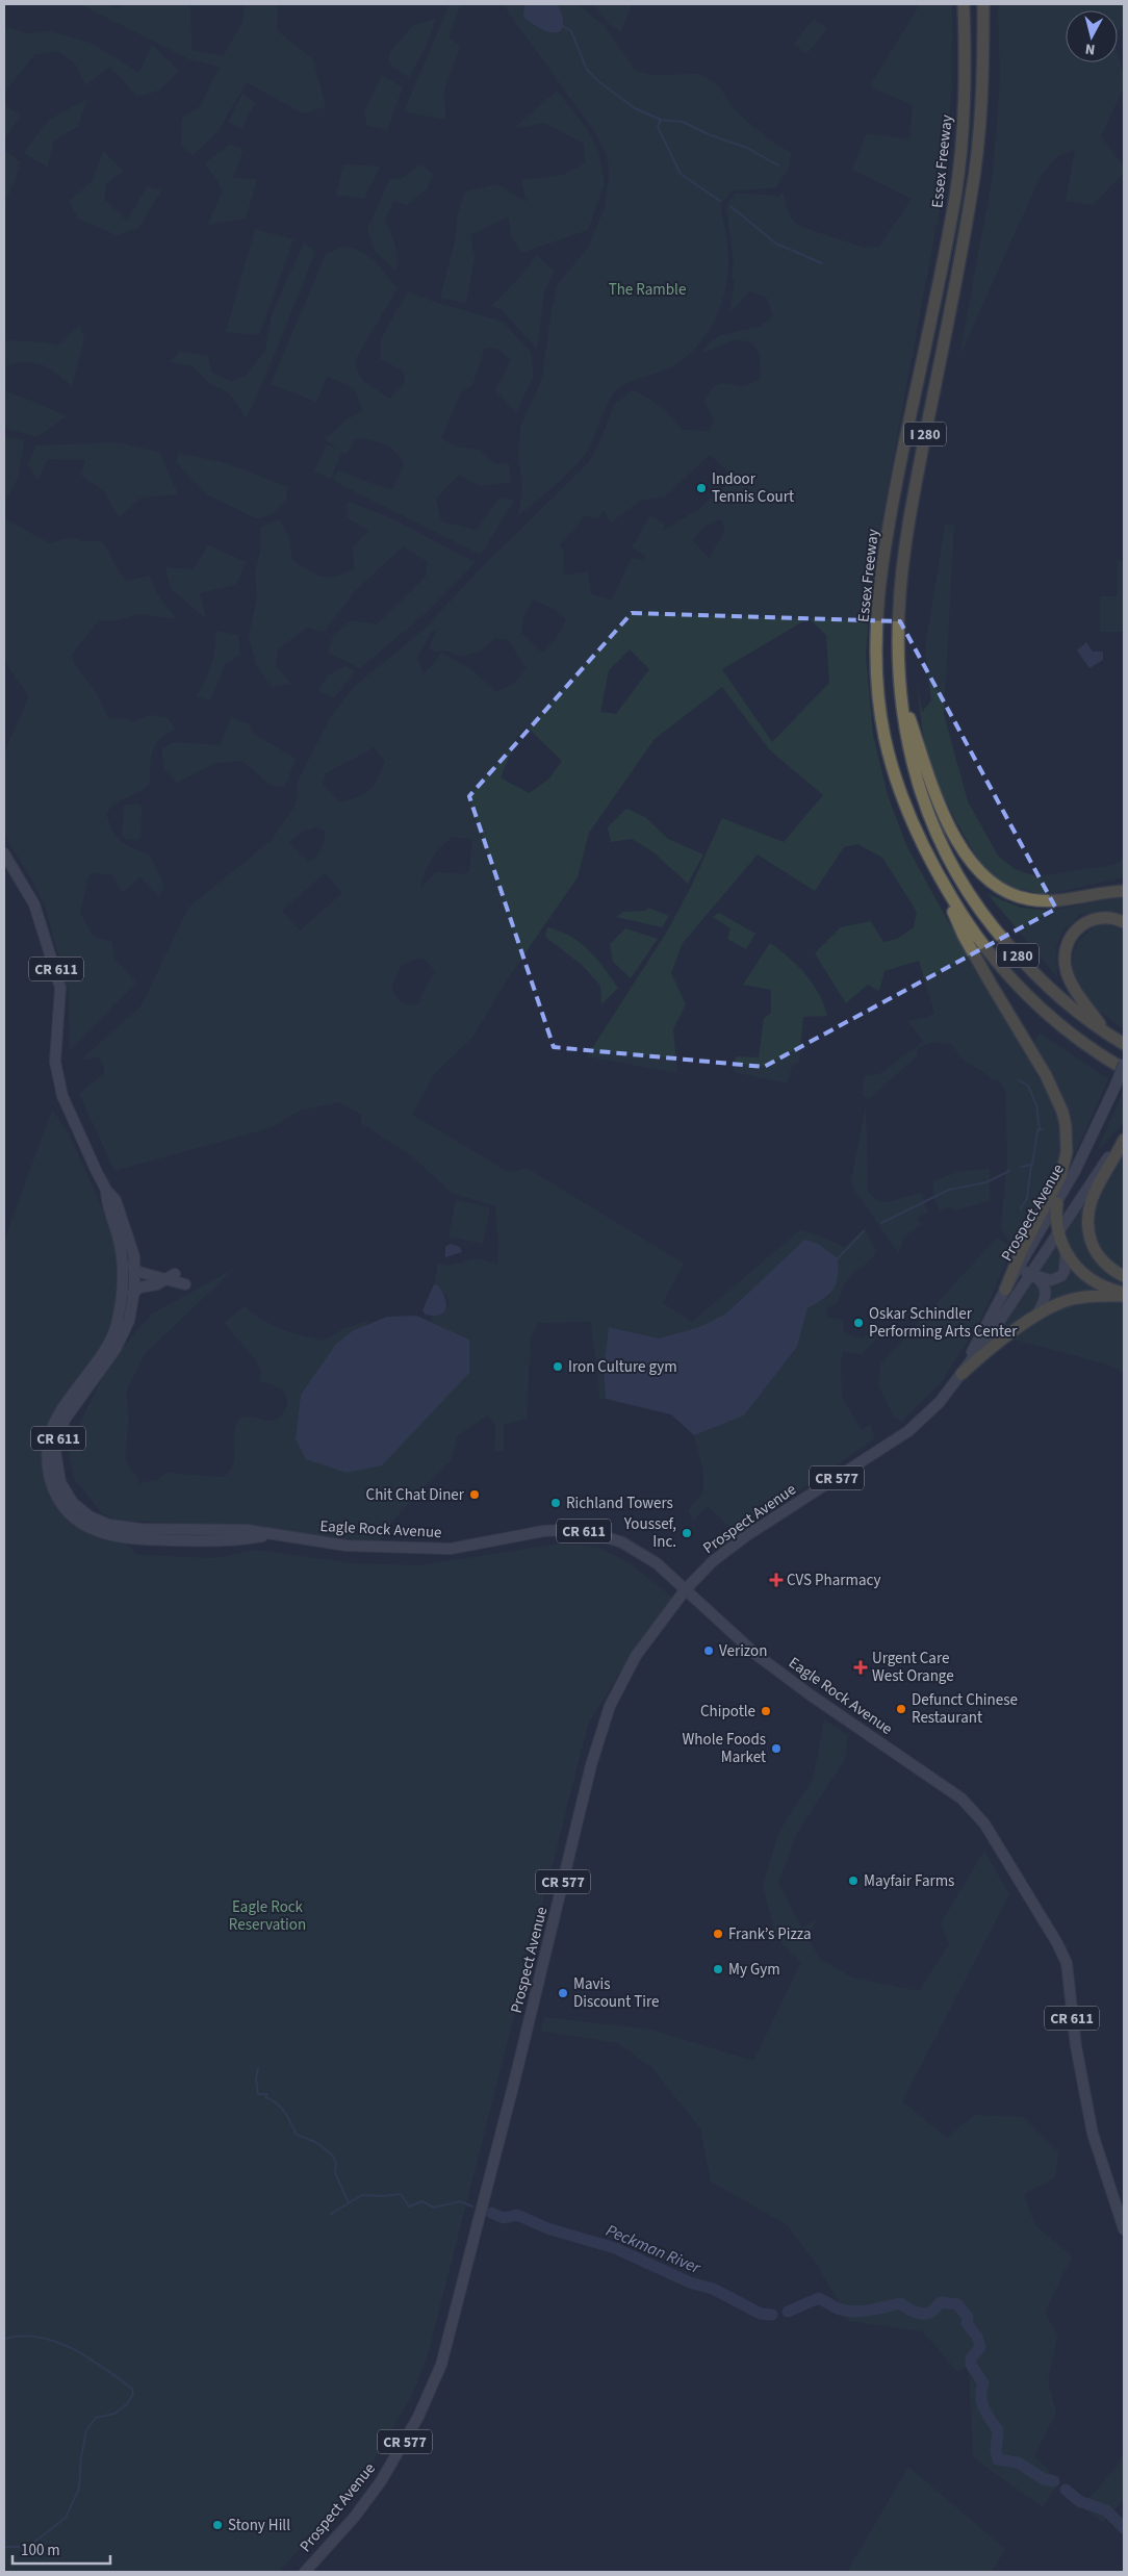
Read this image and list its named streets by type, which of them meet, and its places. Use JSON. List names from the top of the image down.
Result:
{
  "streets": {
    "highway": ["Essex Freeway", "I 280"],
    "main road": [
      "CR 611",
      "Prospect Avenue",
      "CR 577",
      "Eagle Rock Avenue"
    ]
  },
  "crossings": [
    ["Prospect Avenue", "Eagle Rock Avenue"]
  ],
  "water": ["Peckman River"],
  "parks": ["The Ramble", "Eagle Rock Reservation"],
  "places": {
    "other": [
      "Indoor Tennis Court",
      "Oskar Schindler Performing Arts Center",
      "Iron Culture gym",
      "Chit Chat Diner",
      "Richland Towers",
      "Youssef, Inc.",
      "Verizon",
      "Defunct Chinese Restaurant",
      "Chipotle",
      "Whole Foods Market",
      "Mayfair Farms",
      "Frank’s Pizza",
      "My Gym",
      "Mavis Discount Tire",
      "Stony Hill"
    ],
    "health": ["CVS Pharmacy", "Urgent Care West Orange"]
  },
  "scale_bar": "100 m",
  "north": "bottom"
}
